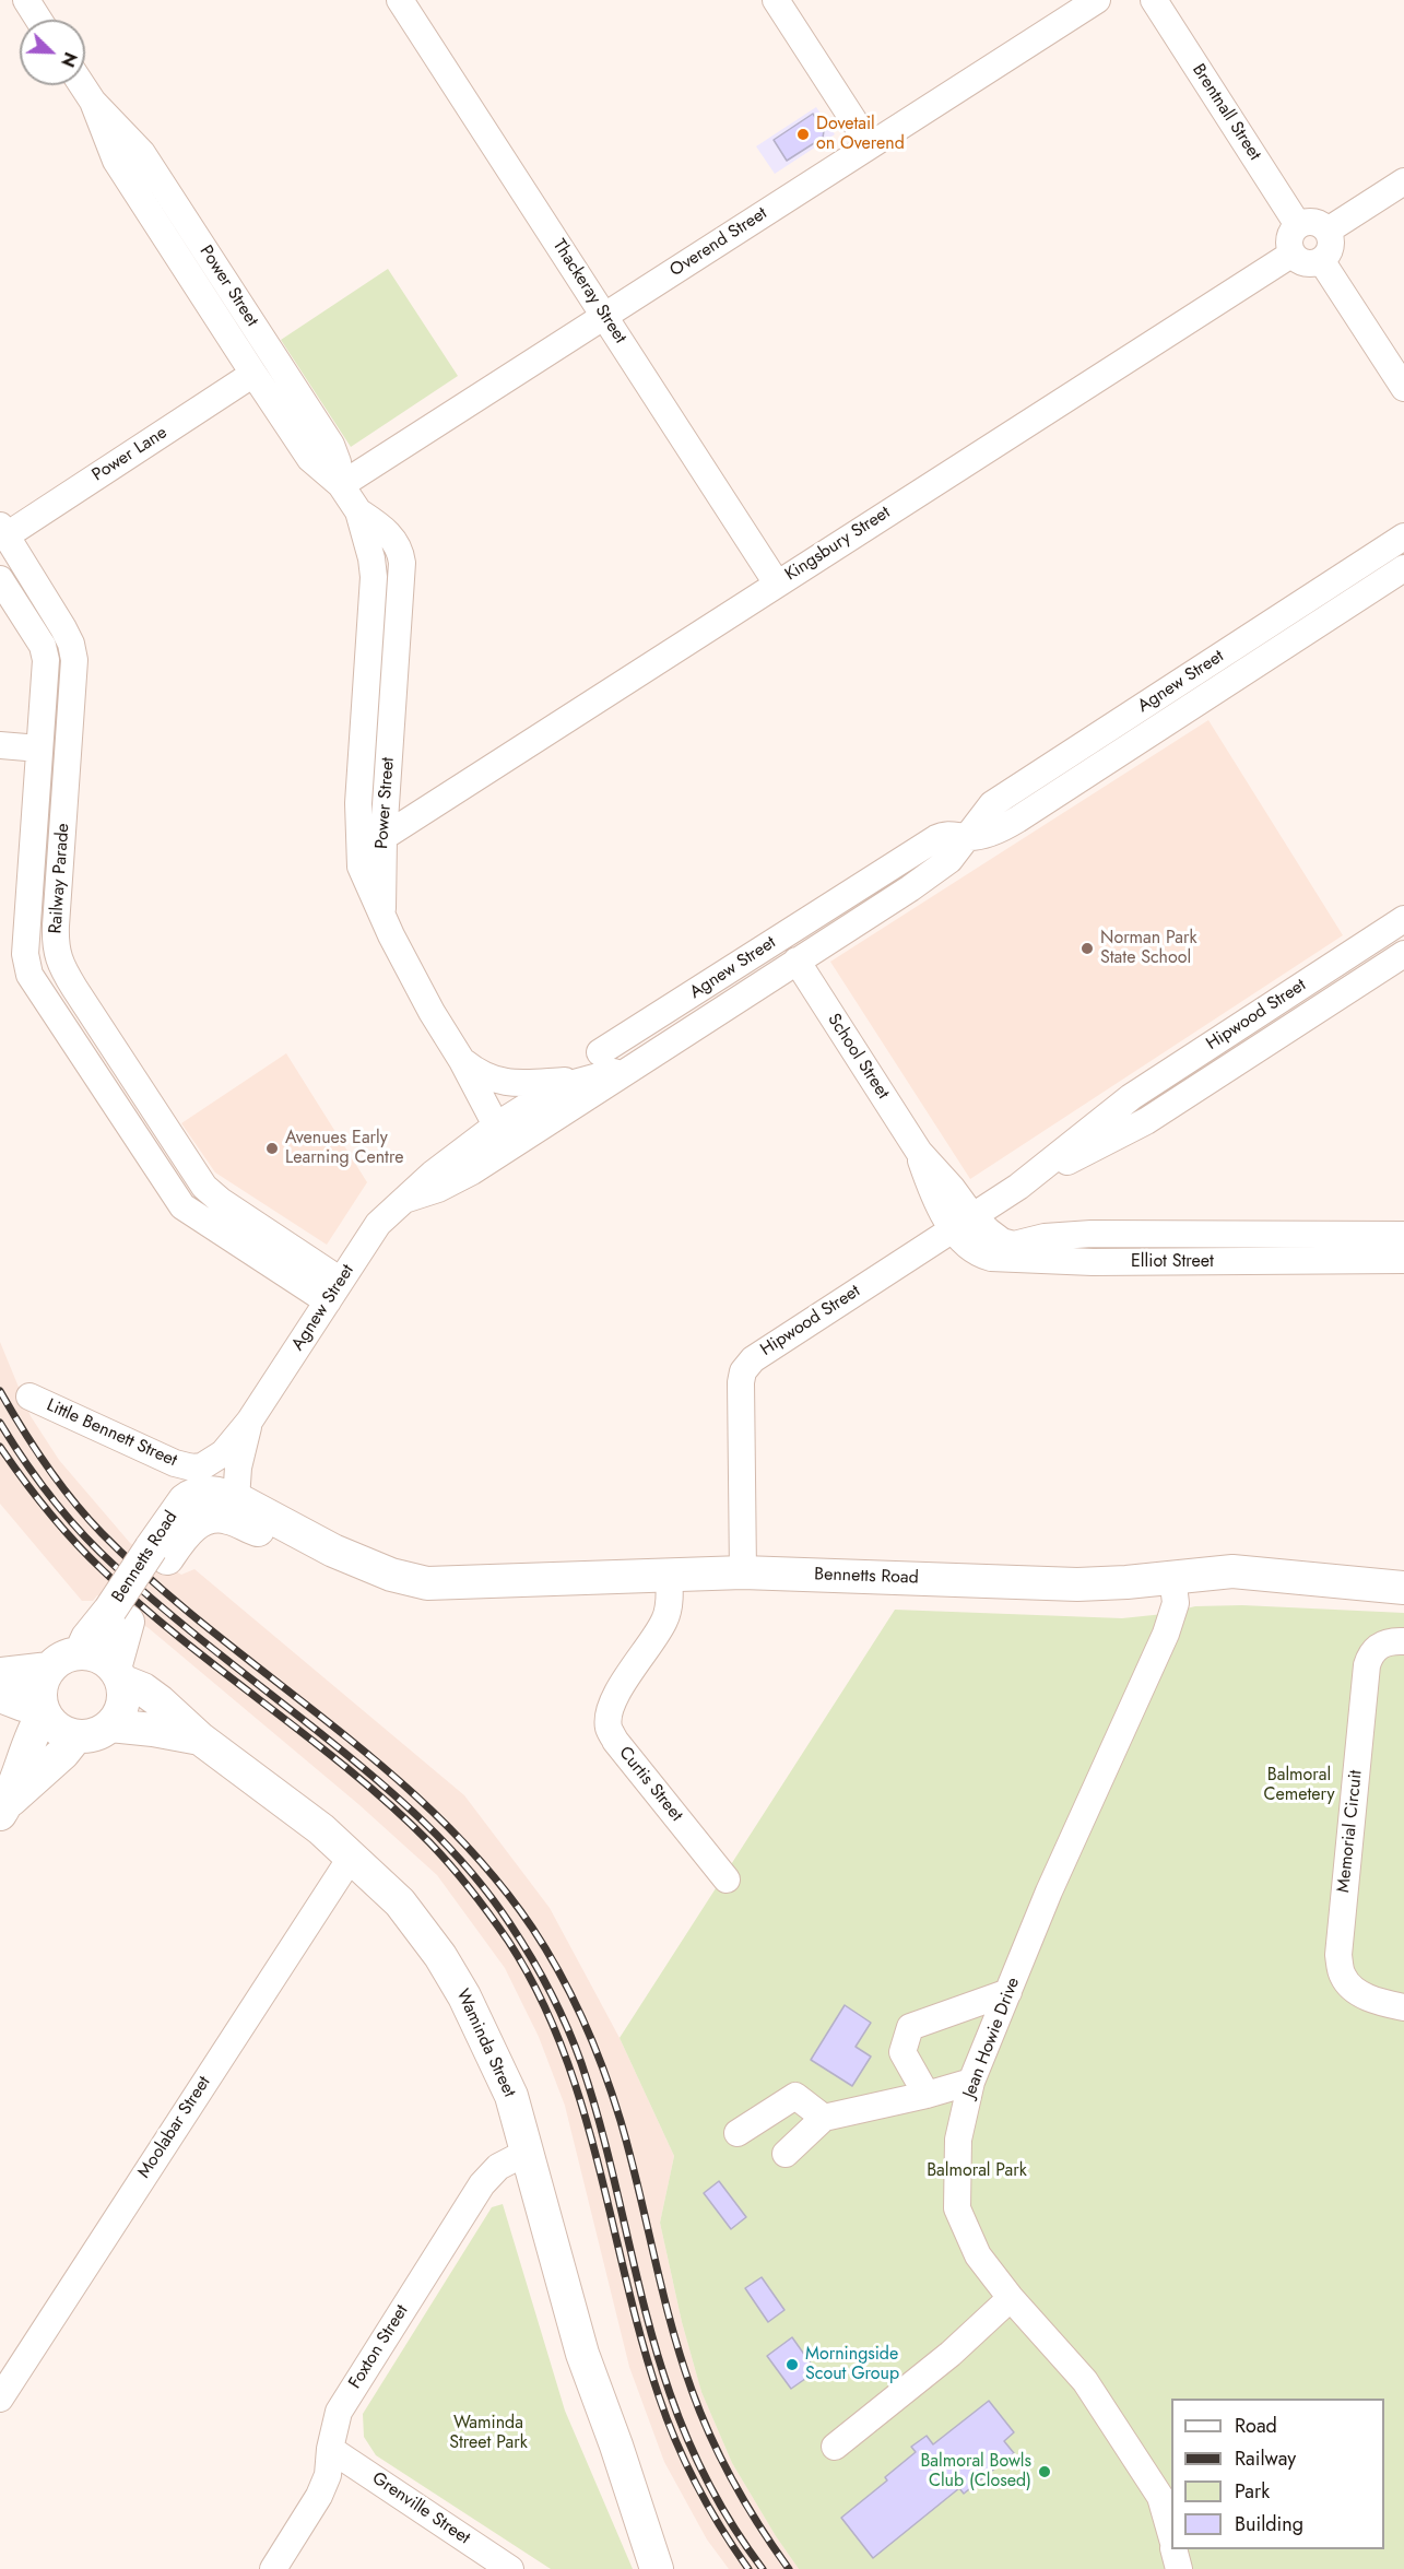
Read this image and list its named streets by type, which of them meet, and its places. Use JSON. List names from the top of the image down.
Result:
{
  "streets": {
    "main road": ["Bennetts Road", "Waminda Street"],
    "street": [
      "Brentnall Street",
      "Overend Street",
      "Power Street",
      "Thackeray Street",
      "Power Lane",
      "Kingsbury Street",
      "Agnew Street",
      "Railway Parade",
      "Hipwood Street",
      "School Street",
      "Elliot Street",
      "Little Bennett Street",
      "Curtis Street",
      "Memorial Circuit",
      "Jean Howie Drive",
      "Moolabar Street",
      "Foxton Street",
      "Grenville Street"
    ]
  },
  "crossings": [
    ["Brentnall Street", "Kingsbury Street"],
    ["Overend Street", "Power Street"],
    ["Overend Street", "Thackeray Street"],
    ["Power Street", "Power Lane"],
    ["Power Street", "Kingsbury Street"],
    ["Power Street", "Agnew Street"],
    ["Thackeray Street", "Kingsbury Street"],
    ["Power Lane", "Railway Parade"],
    ["Agnew Street", "Railway Parade"],
    ["Agnew Street", "School Street"],
    ["Agnew Street", "Little Bennett Street"],
    ["Agnew Street", "Bennetts Road"],
    ["Hipwood Street", "School Street"],
    ["Hipwood Street", "Elliot Street"],
    ["Hipwood Street", "Bennetts Road"],
    ["School Street", "Elliot Street"],
    ["Bennetts Road", "Curtis Street"],
    ["Bennetts Road", "Jean Howie Drive"],
    ["Bennetts Road", "Waminda Street"],
    ["Waminda Street", "Moolabar Street"],
    ["Waminda Street", "Foxton Street"],
    ["Foxton Street", "Grenville Street"]
  ],
  "parks": ["Balmoral Cemetery", "Balmoral Park", "Waminda Street Park"],
  "places": [
    "Dovetail on Overend",
    "Norman Park State School",
    "Avenues Early Learning Centre",
    "Morningside Scout Group",
    "Balmoral Bowls Club (Closed)"
  ],
  "legend": [
    "Road",
    "Railway",
    "Park",
    "Building"
  ],
  "north": "bottom right"
}
